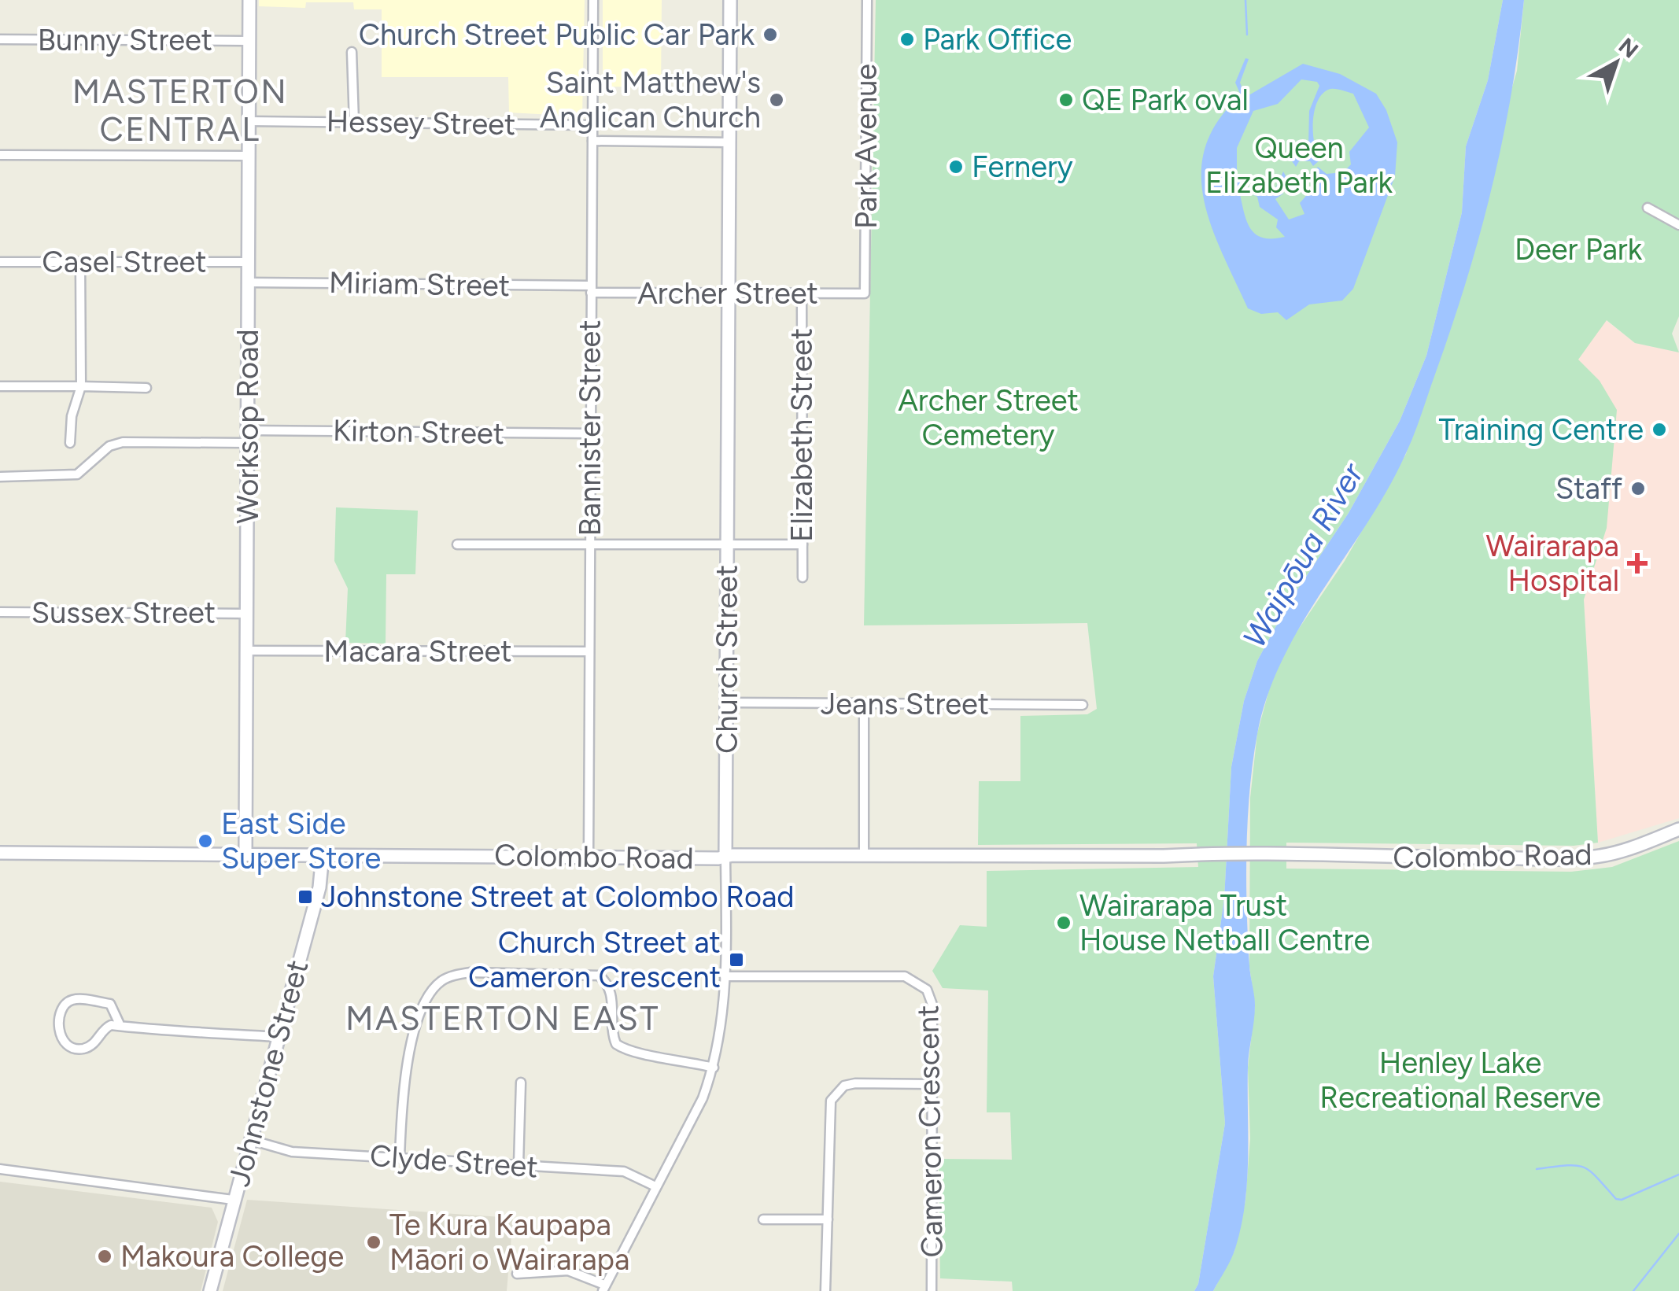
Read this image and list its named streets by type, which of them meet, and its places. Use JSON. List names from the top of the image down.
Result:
{
  "streets": {
    "street": [
      "Bunny Street",
      "Hessey Street",
      "Park Avenue",
      "Casel Street",
      "Miriam Street",
      "Archer Street",
      "Worksop Road",
      "Bannister Street",
      "Kirton Street",
      "Elizabeth Street",
      "Sussex Street",
      "Macara Street",
      "Church Street",
      "Jeans Street",
      "Colombo Road",
      "Johnstone Street",
      "Cameron Crescent",
      "Clyde Street"
    ]
  },
  "crossings": [
    ["Bunny Street", "Worksop Road"],
    ["Hessey Street", "Worksop Road"],
    ["Hessey Street", "Bannister Street"],
    ["Park Avenue", "Archer Street"],
    ["Casel Street", "Worksop Road"],
    ["Miriam Street", "Archer Street"],
    ["Miriam Street", "Worksop Road"],
    ["Miriam Street", "Bannister Street"],
    ["Archer Street", "Bannister Street"],
    ["Archer Street", "Elizabeth Street"],
    ["Archer Street", "Church Street"],
    ["Worksop Road", "Kirton Street"],
    ["Worksop Road", "Sussex Street"],
    ["Worksop Road", "Macara Street"],
    ["Worksop Road", "Colombo Road"],
    ["Bannister Street", "Kirton Street"],
    ["Bannister Street", "Macara Street"],
    ["Bannister Street", "Colombo Road"],
    ["Church Street", "Jeans Street"],
    ["Church Street", "Colombo Road"],
    ["Church Street", "Cameron Crescent"],
    ["Church Street", "Clyde Street"],
    ["Colombo Road", "Johnstone Street"],
    ["Johnstone Street", "Clyde Street"]
  ],
  "districts": ["MASTERTON CENTRAL", "MASTERTON EAST"],
  "water": ["Waipōua River"],
  "parks": [
    "Queen Elizabeth Park",
    "Deer Park",
    "Archer Street Cemetery",
    "Henley Lake Recreational Reserve"
  ],
  "places": {
    "other": [
      "Church Street Public Car Park",
      "Park Office",
      "Saint Matthew's Anglican Church",
      "QE Park oval",
      "Fernery",
      "Training Centre",
      "Staff",
      "East Side Super Store",
      "Wairarapa Trust House Netball Centre",
      "Te Kura Kaupapa Māori o Wairarapa",
      "Makoura College"
    ],
    "health": ["Wairarapa Hospital"],
    "transit": ["Johnstone Street at Colombo Road", "Church Street at Cameron Crescent"]
  },
  "north": "top right"
}
